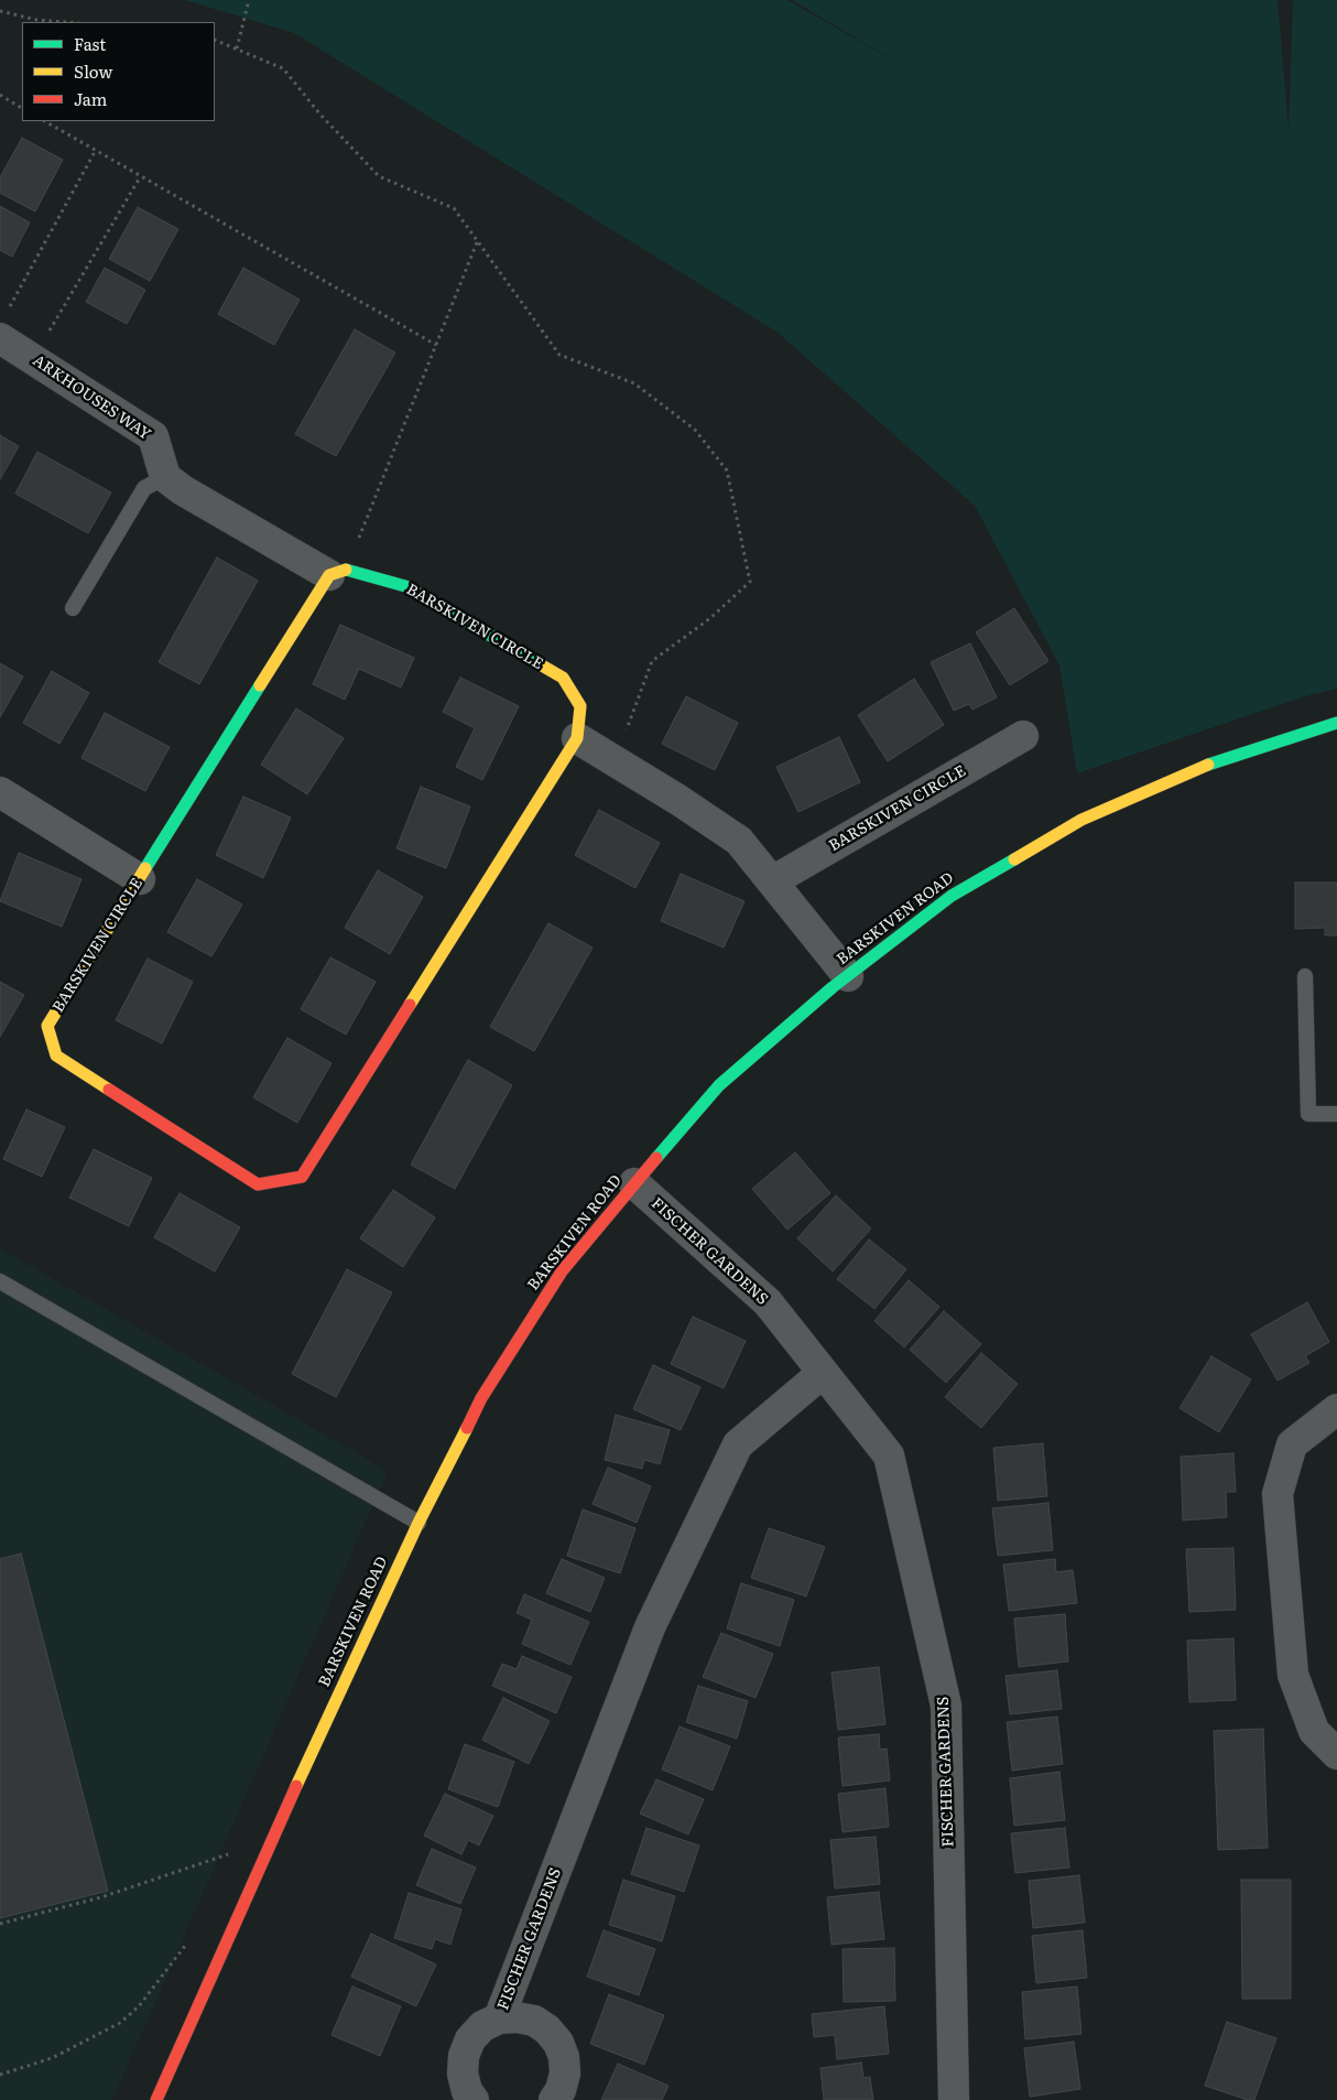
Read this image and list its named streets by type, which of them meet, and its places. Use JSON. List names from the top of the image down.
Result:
{
  "streets": {
    "street": [
      "ARKHOUSES WAY",
      "BARSKIVEN CIRCLE",
      "BARSKIVEN ROAD",
      "FISCHER GARDENS"
    ]
  },
  "crossings": [
    ["BARSKIVEN ROAD", "FISCHER GARDENS"]
  ],
  "legend": ["Fast", "Slow", "Jam"]
}
